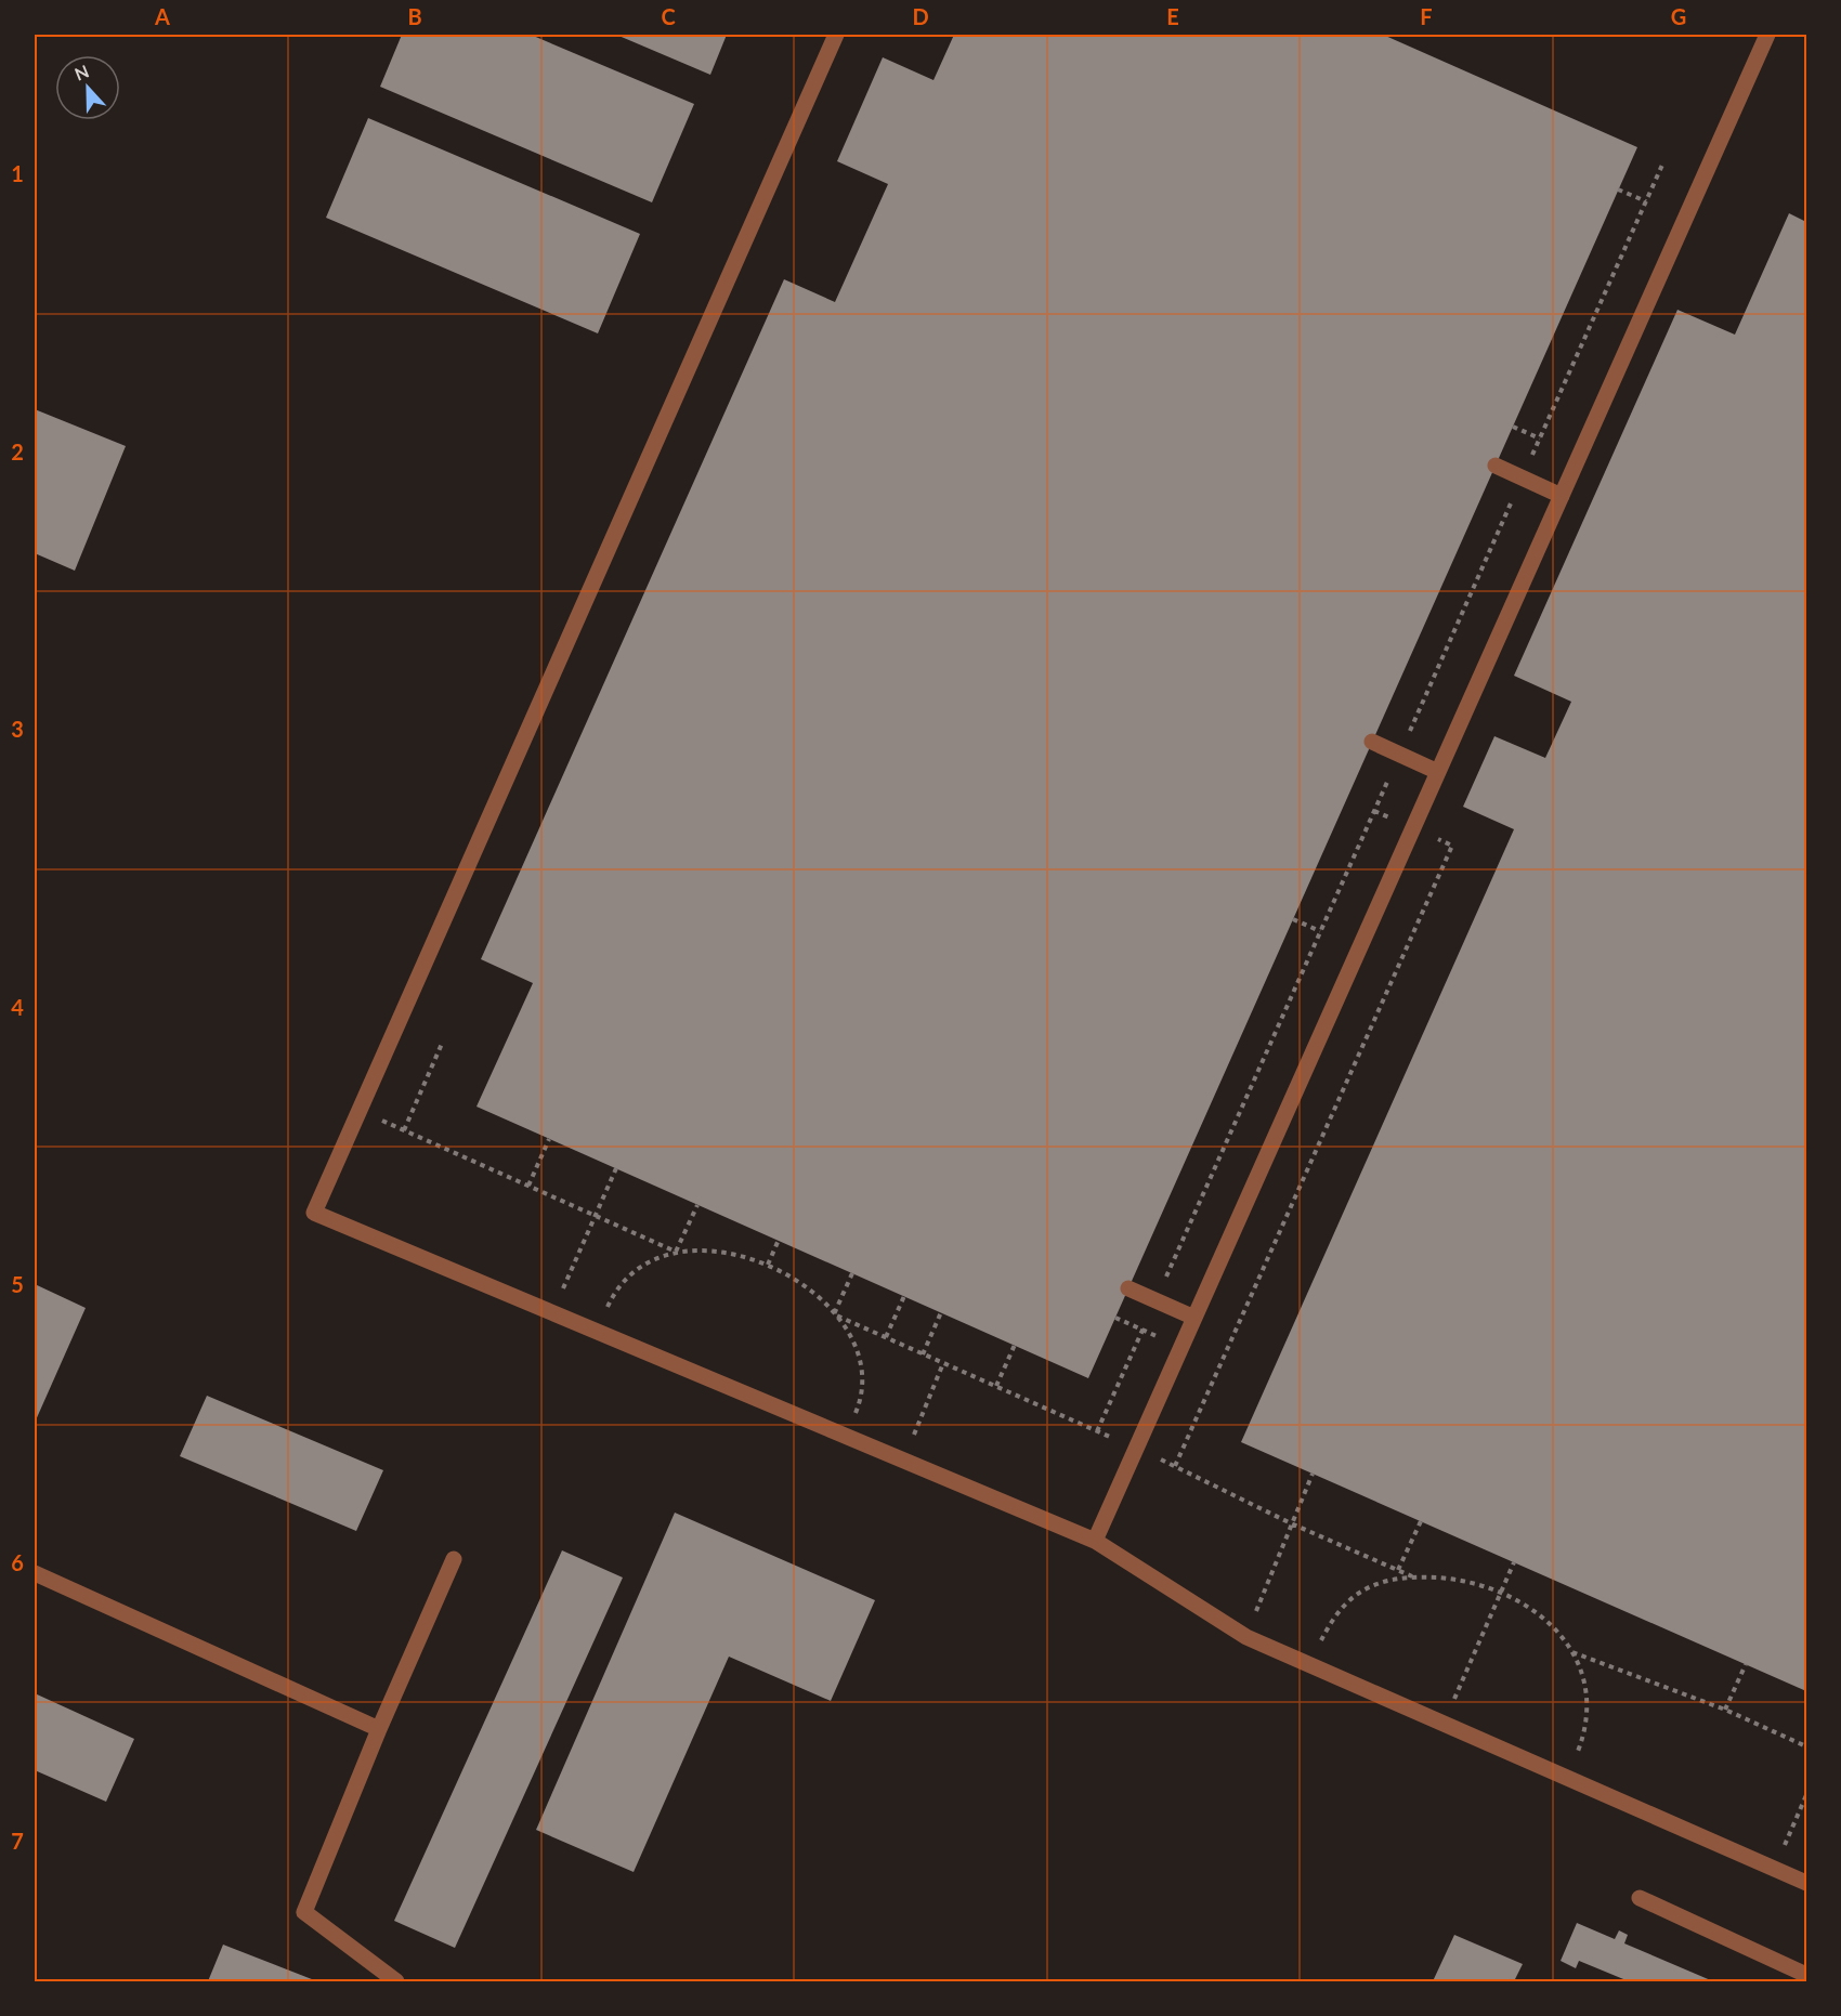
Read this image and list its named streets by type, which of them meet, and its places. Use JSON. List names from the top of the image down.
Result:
{
  "north": "top",
  "grid": {
    "columns": [
      "A",
      "B",
      "C",
      "D",
      "E",
      "F",
      "G"
    ],
    "rows": [
      "1",
      "2",
      "3",
      "4",
      "5",
      "6",
      "7"
    ]
  }
}
